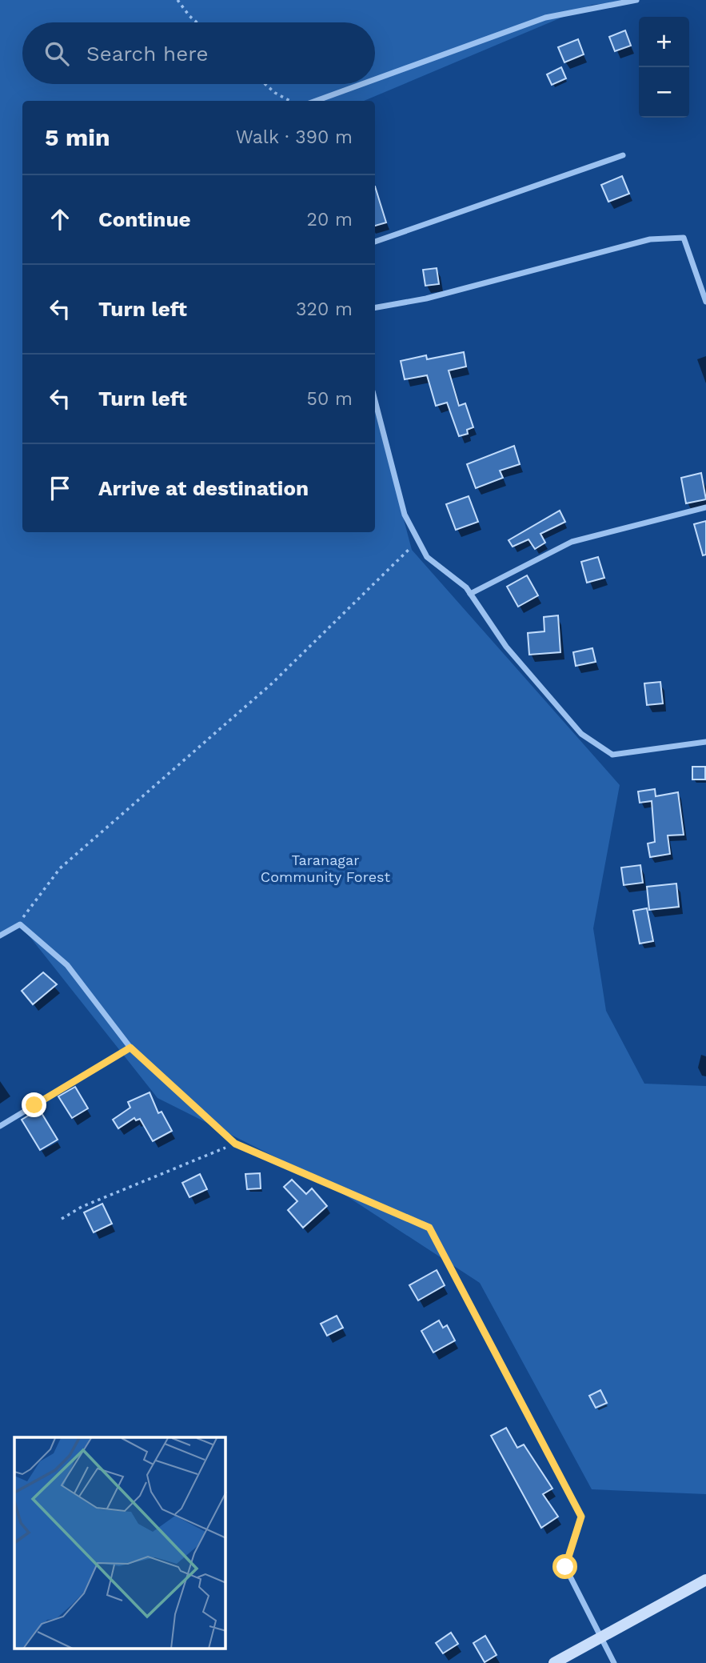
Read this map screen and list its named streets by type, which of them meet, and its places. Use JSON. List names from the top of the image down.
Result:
{
  "parks": ["Taranagar Community Forest"],
  "page": {
    "map_buttons": ["+", "−"],
    "search": "Search here",
    "heading": ["5 min", "Walk · 390 m"],
    "list": [
      ["Continue", "20 m"],
      ["Turn left", "320 m"],
      ["Turn left", "50 m"],
      "Arrive at destination"
    ]
  }
}
